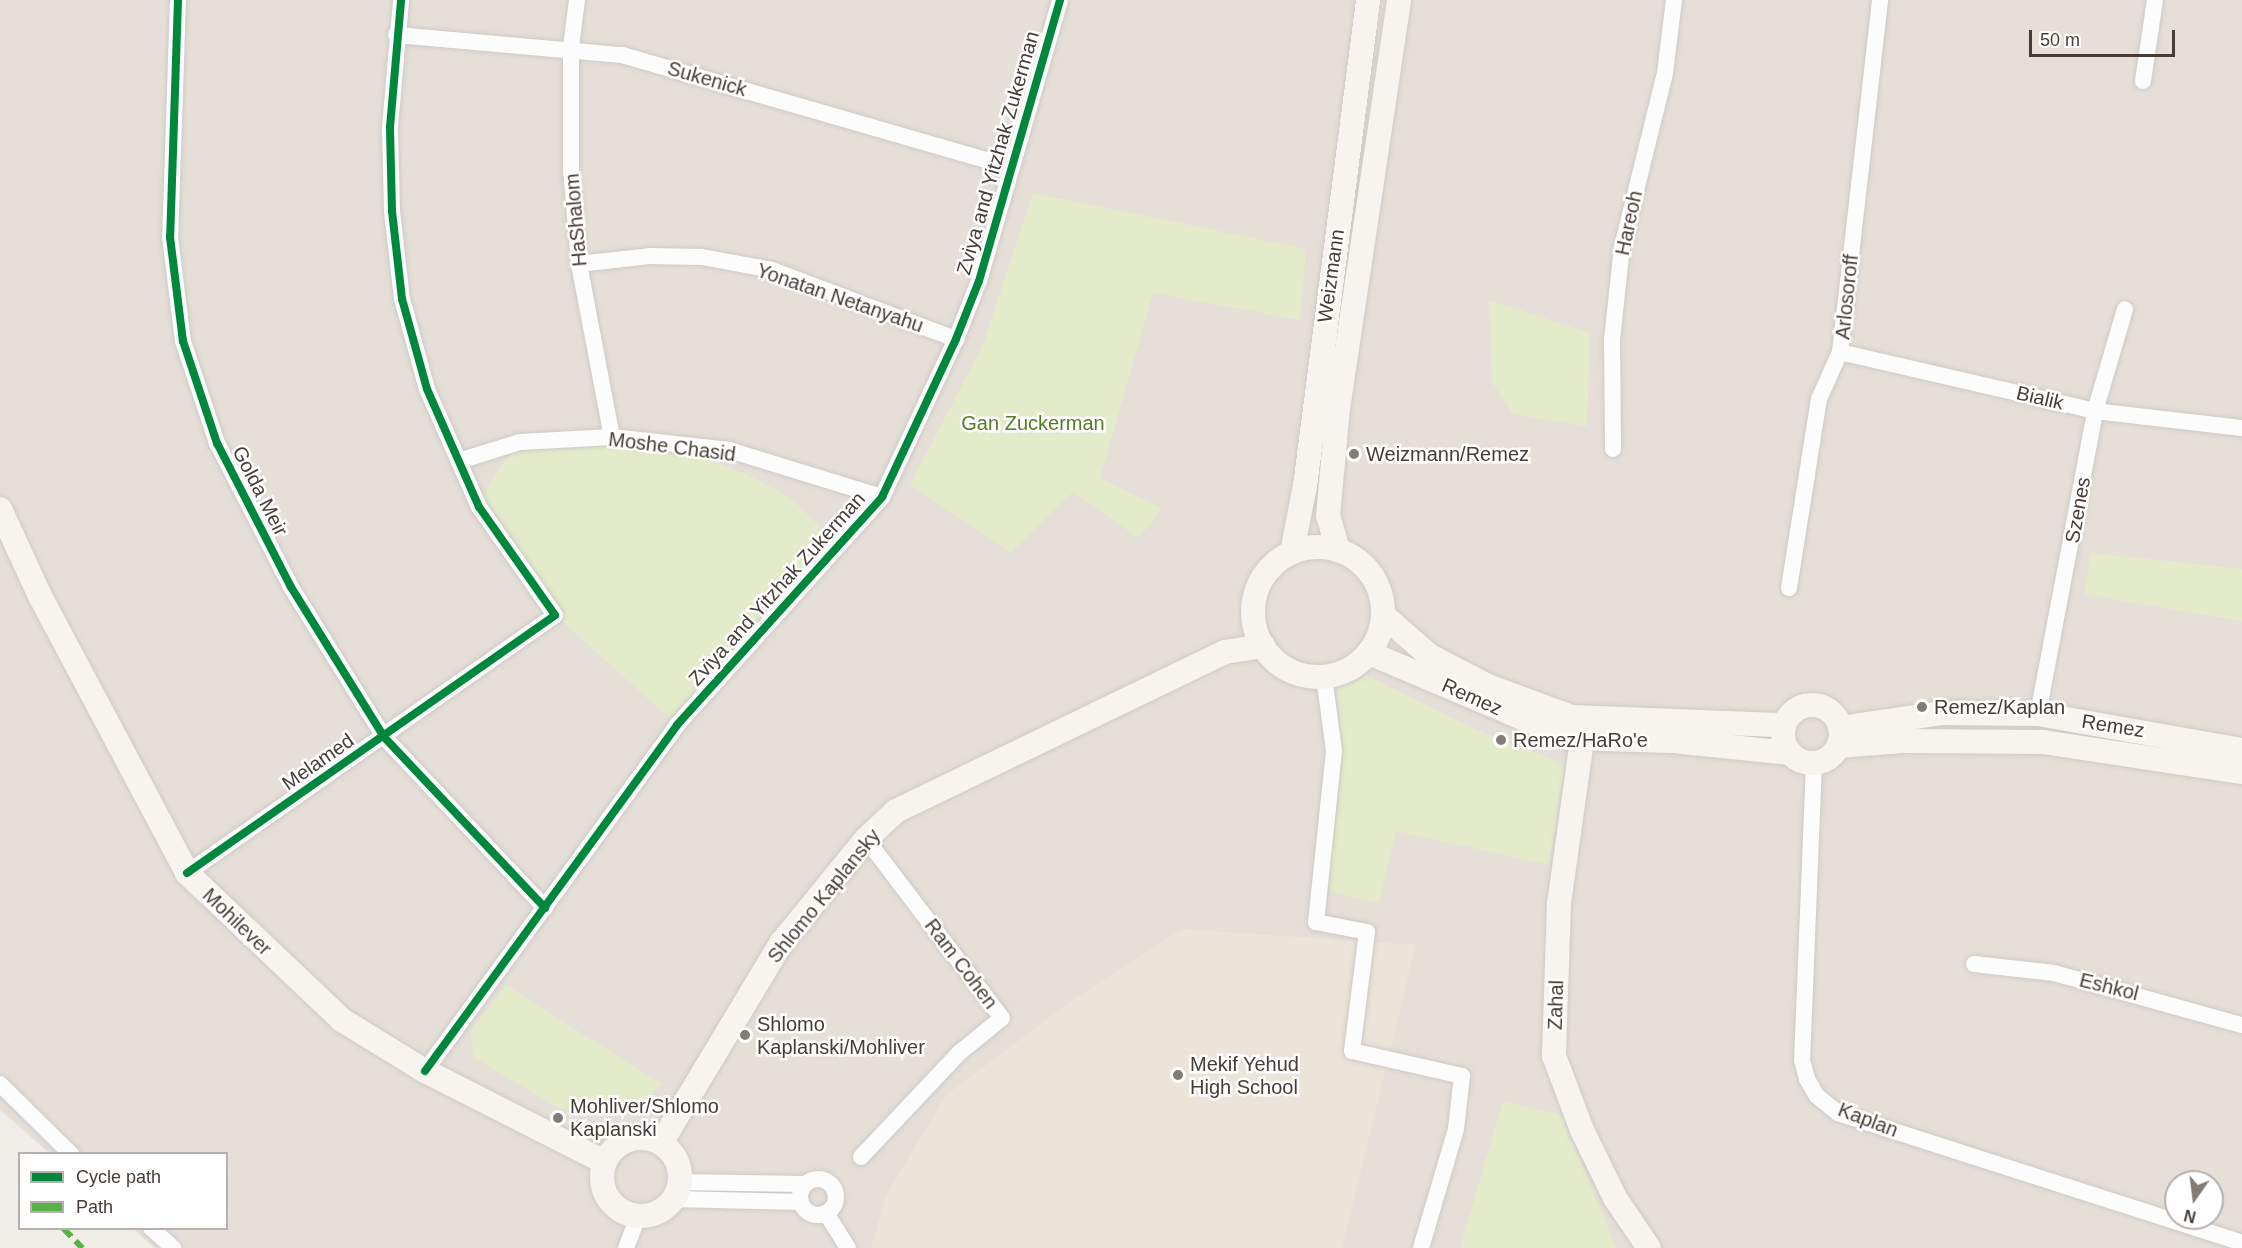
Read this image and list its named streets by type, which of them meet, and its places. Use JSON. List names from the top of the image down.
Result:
{
  "streets": {
    "street": [
      "Sukenick",
      "Zviya and Yitzhak Zukerman",
      "HaShalom",
      "Hareoh",
      "Weizmann",
      "Arlosoroff",
      "Yonatan Netanyahu",
      "Bialik",
      "Moshe Chasid",
      "Golda Meir",
      "Szenes",
      "Remez",
      "Melamed",
      "Shlomo Kaplansky",
      "Mohilever",
      "Ram Cohen",
      "Eshkol",
      "Zahal",
      "Kaplan"
    ]
  },
  "crossings": [
    ["Sukenick", "Zviya and Yitzhak Zukerman"],
    ["Sukenick", "HaShalom"],
    ["Zviya and Yitzhak Zukerman", "Yonatan Netanyahu"],
    ["Zviya and Yitzhak Zukerman", "Moshe Chasid"],
    ["Zviya and Yitzhak Zukerman", "Golda Meir"],
    ["Zviya and Yitzhak Zukerman", "Mohilever"],
    ["HaShalom", "Yonatan Netanyahu"],
    ["HaShalom", "Moshe Chasid"],
    ["Weizmann", "Remez"],
    ["Arlosoroff", "Bialik"],
    ["Bialik", "Szenes"],
    ["Moshe Chasid", "Melamed"],
    ["Golda Meir", "Melamed"],
    ["Szenes", "Remez"],
    ["Remez", "Zahal"],
    ["Remez", "Kaplan"],
    ["Melamed", "Mohilever"],
    ["Shlomo Kaplansky", "Mohilever"],
    ["Shlomo Kaplansky", "Ram Cohen"]
  ],
  "parks": ["Gan Zuckerman"],
  "places": [
    "Weizmann/Remez",
    "Remez/Kaplan",
    "Remez/HaRo'e",
    "Shlomo Kaplanski/Mohliver",
    "Mekif Yehud High School",
    "Mohliver/Shlomo Kaplanski"
  ],
  "legend": ["Cycle path", "Path"],
  "scale_bar": "50 m",
  "north": "bottom"
}
